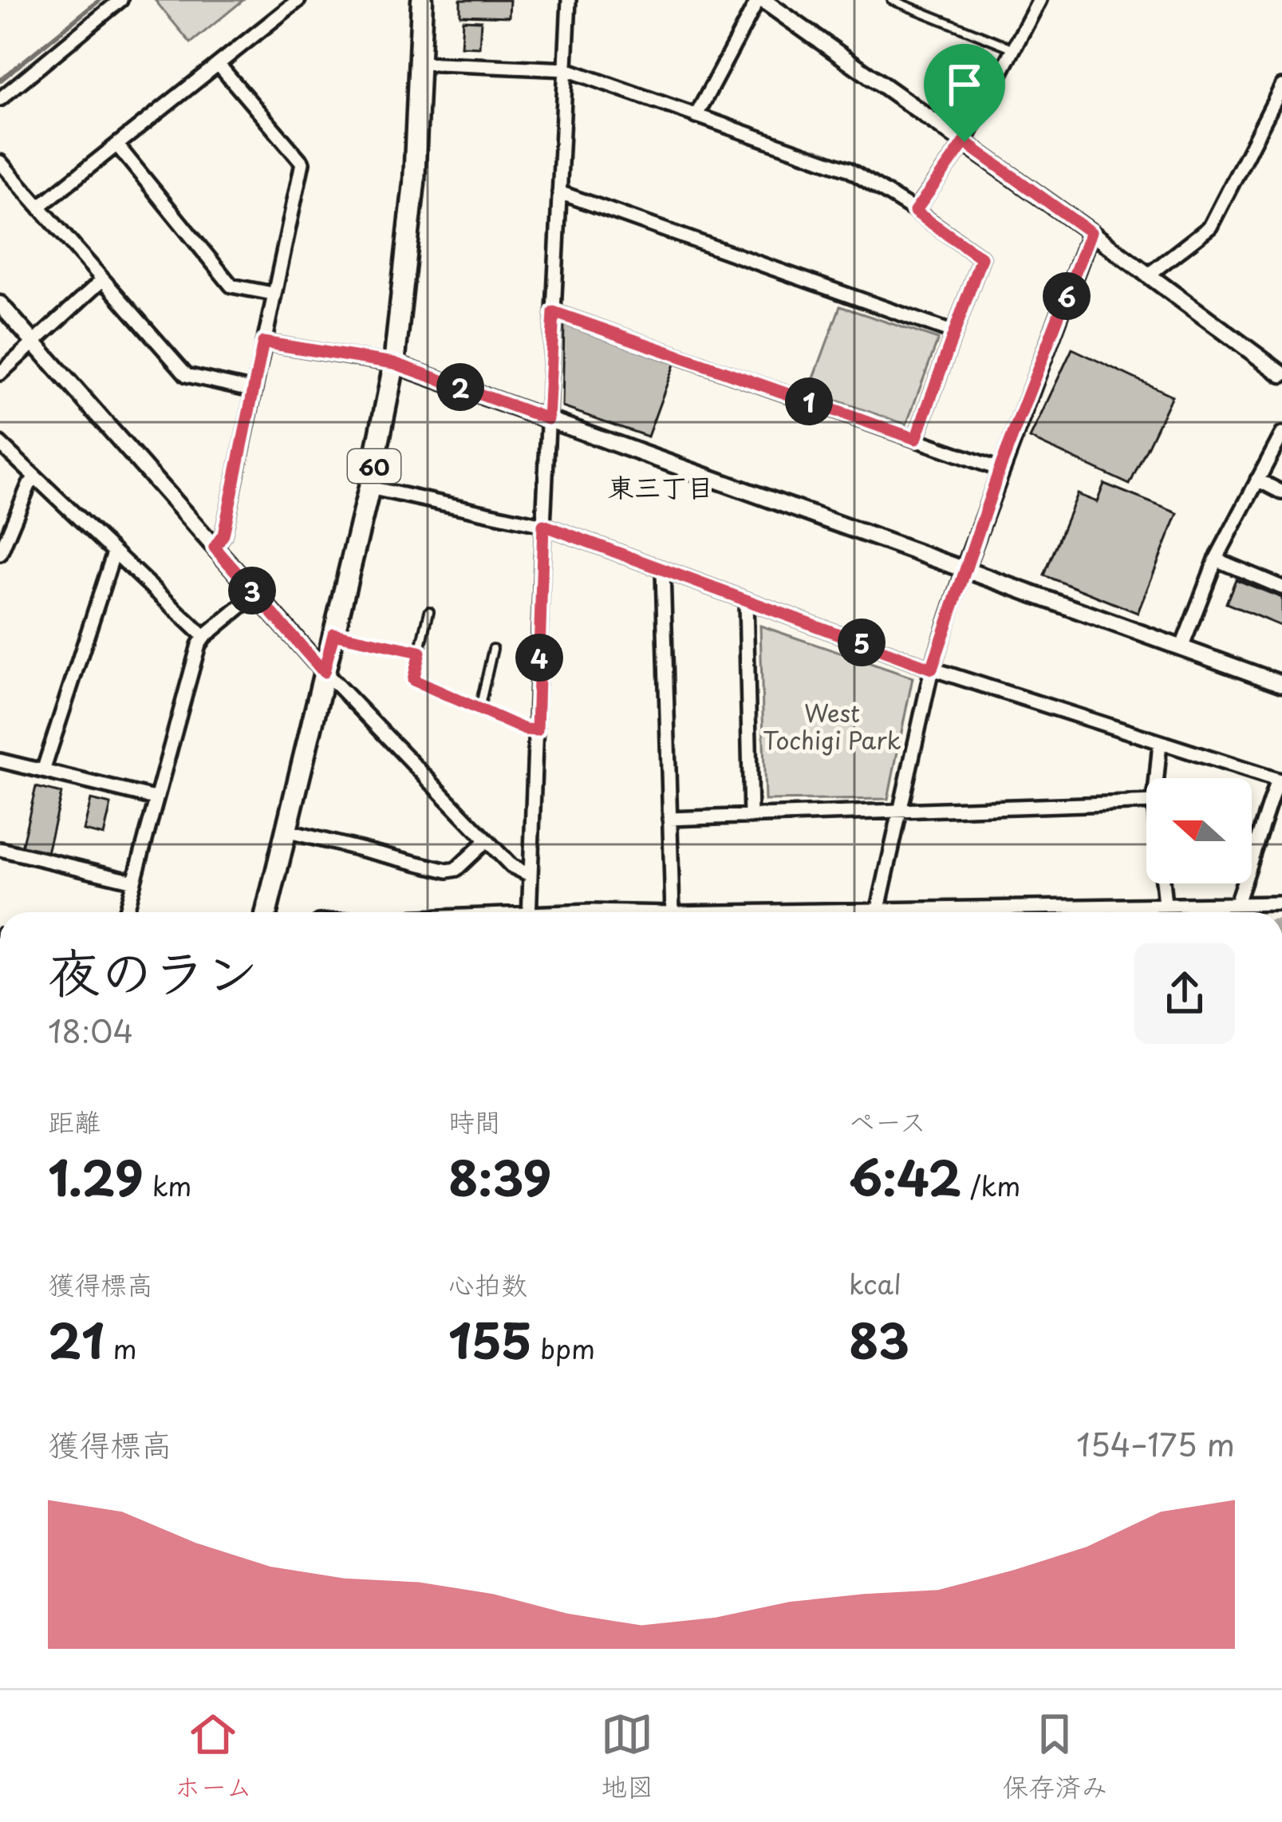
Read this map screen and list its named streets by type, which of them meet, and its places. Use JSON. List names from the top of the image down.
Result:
{
  "streets": {
    "main road": ["60"]
  },
  "districts": ["東三丁目"],
  "parks": ["West Tochigi Park"],
  "north": "left",
  "page": {
    "pins": [
      "6",
      "2",
      "1",
      "3",
      "5",
      "4"
    ],
    "heading": ["夜のラン", "18:04"],
    "stats": [
      ["距離", "1.29 km"],
      ["時間", "8:39"],
      ["ペース", "6:42 /km"],
      ["獲得標高", "21 m"],
      ["心拍数", "155 bpm"],
      ["kcal", "83"]
    ],
    "chart": ["獲得標高", "154–175 m"],
    "tabs": ["ホーム", "地図", "保存済み"]
  }
}
